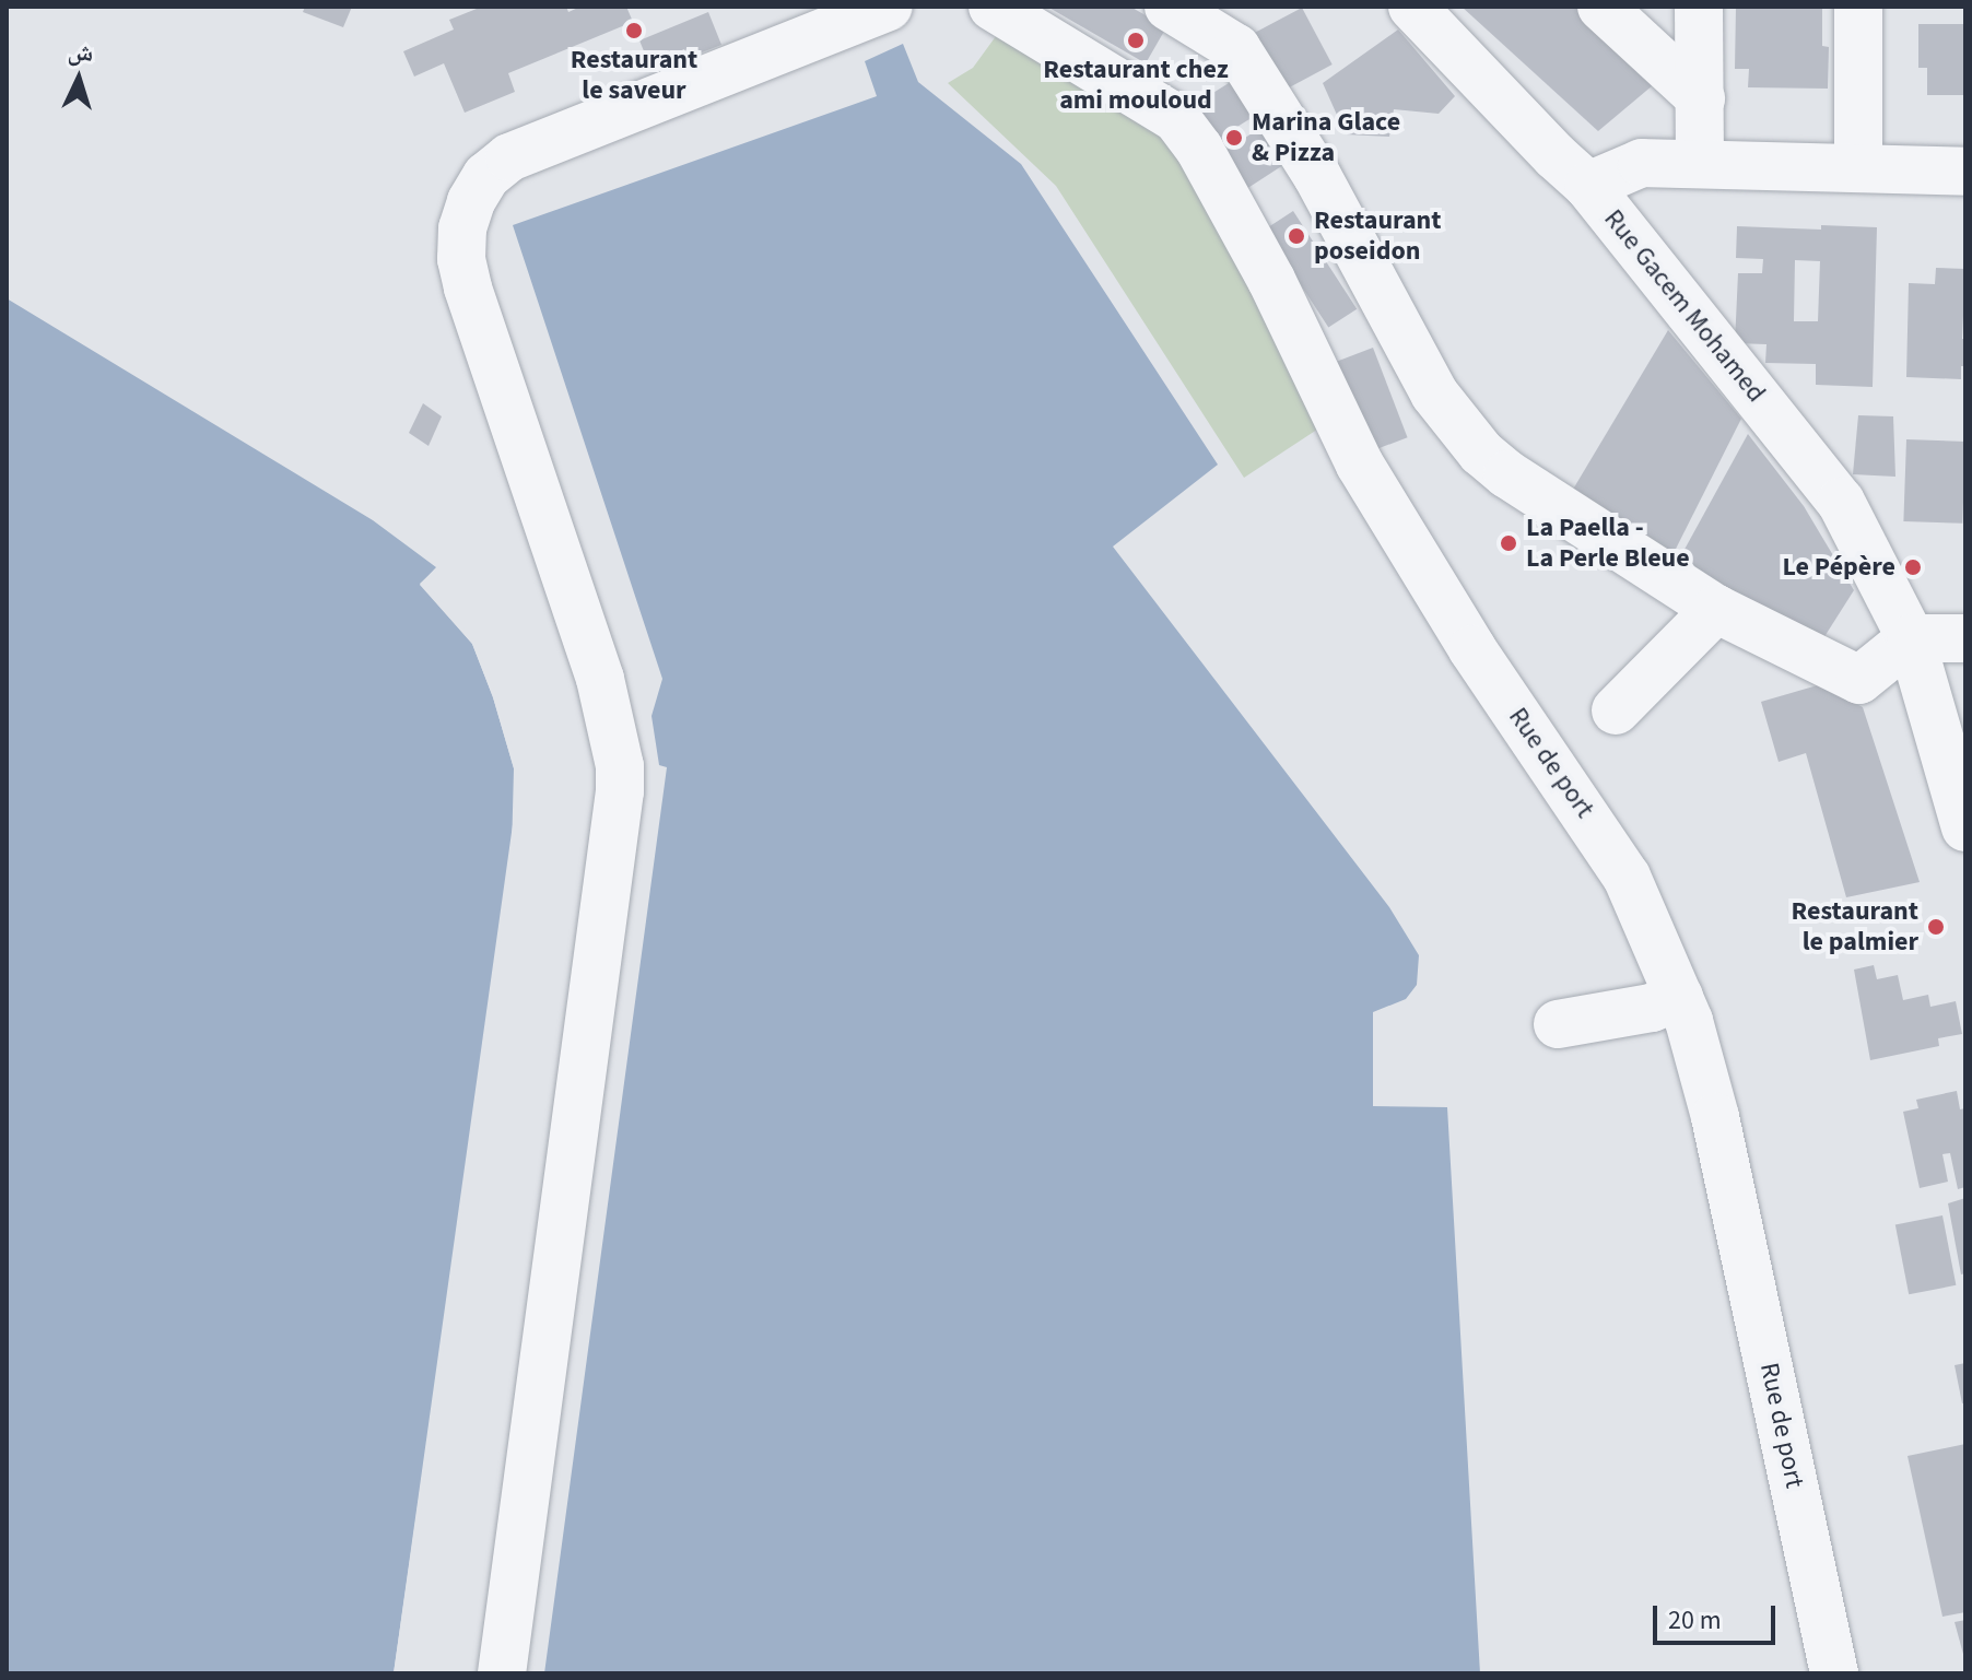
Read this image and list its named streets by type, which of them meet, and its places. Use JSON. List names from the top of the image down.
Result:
{
  "streets": {
    "street": ["Rue Gacem Mohamed", "Rue de port"]
  },
  "places": [
    "Restaurant le saveur",
    "Restaurant chez ami mouloud",
    "Marina Glace & Pizza",
    "Restaurant poseidon",
    "La Paella - La Perle Bleue",
    "Le Pépère",
    "Restaurant le palmier"
  ],
  "scale_bar": "20 m",
  "north": "top"
}
